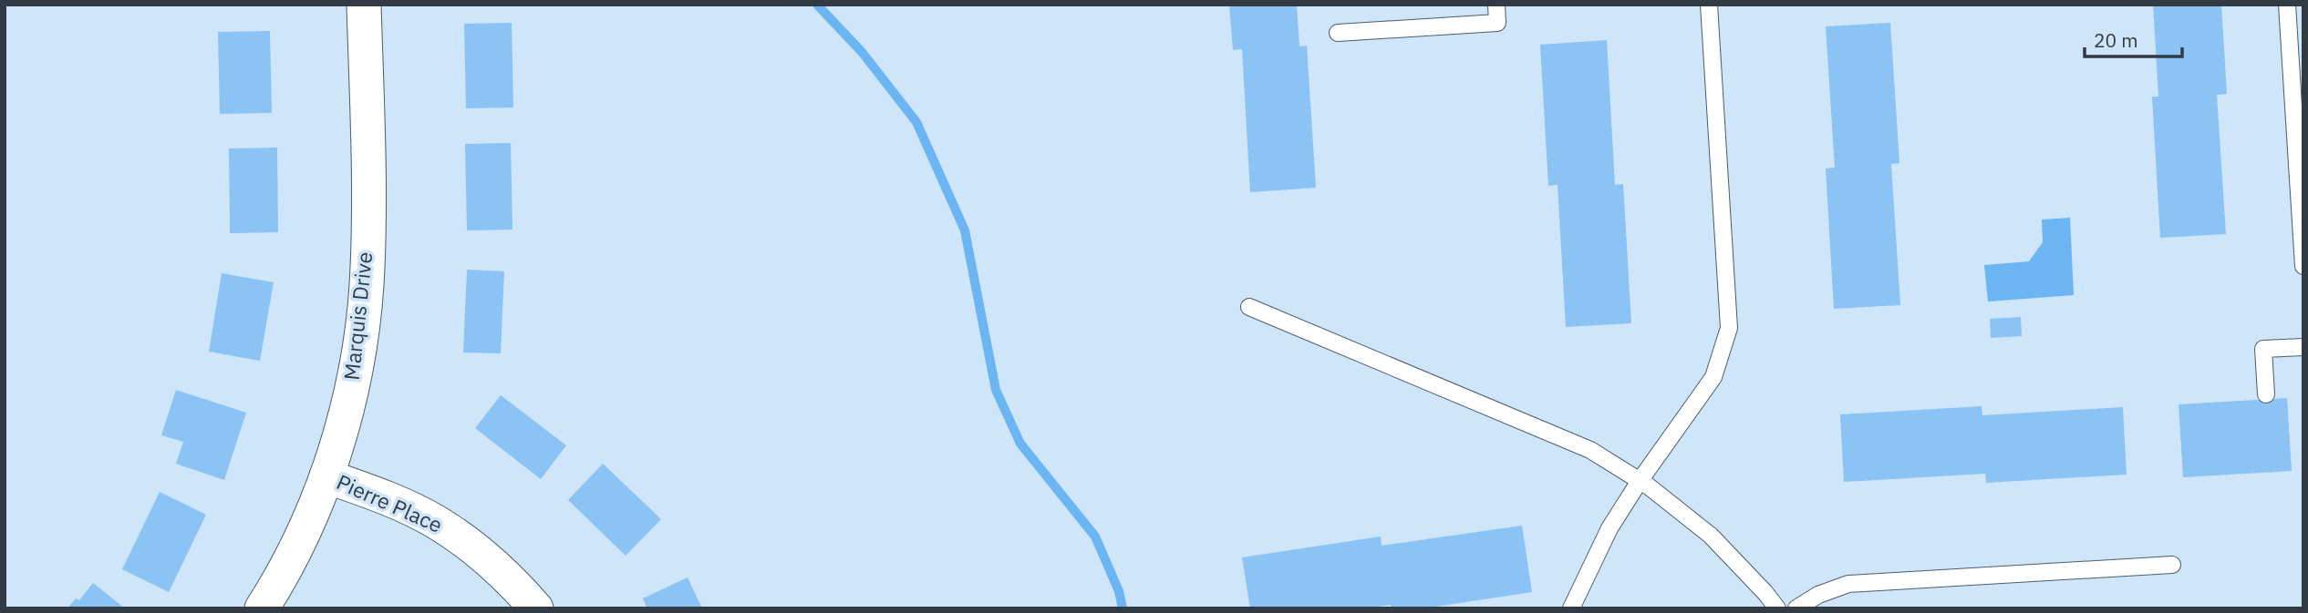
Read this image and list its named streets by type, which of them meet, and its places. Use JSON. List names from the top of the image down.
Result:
{
  "streets": {
    "street": ["Marquis Drive", "Pierre Place"]
  },
  "crossings": [
    ["Marquis Drive", "Pierre Place"]
  ],
  "scale_bar": "20 m"
}
